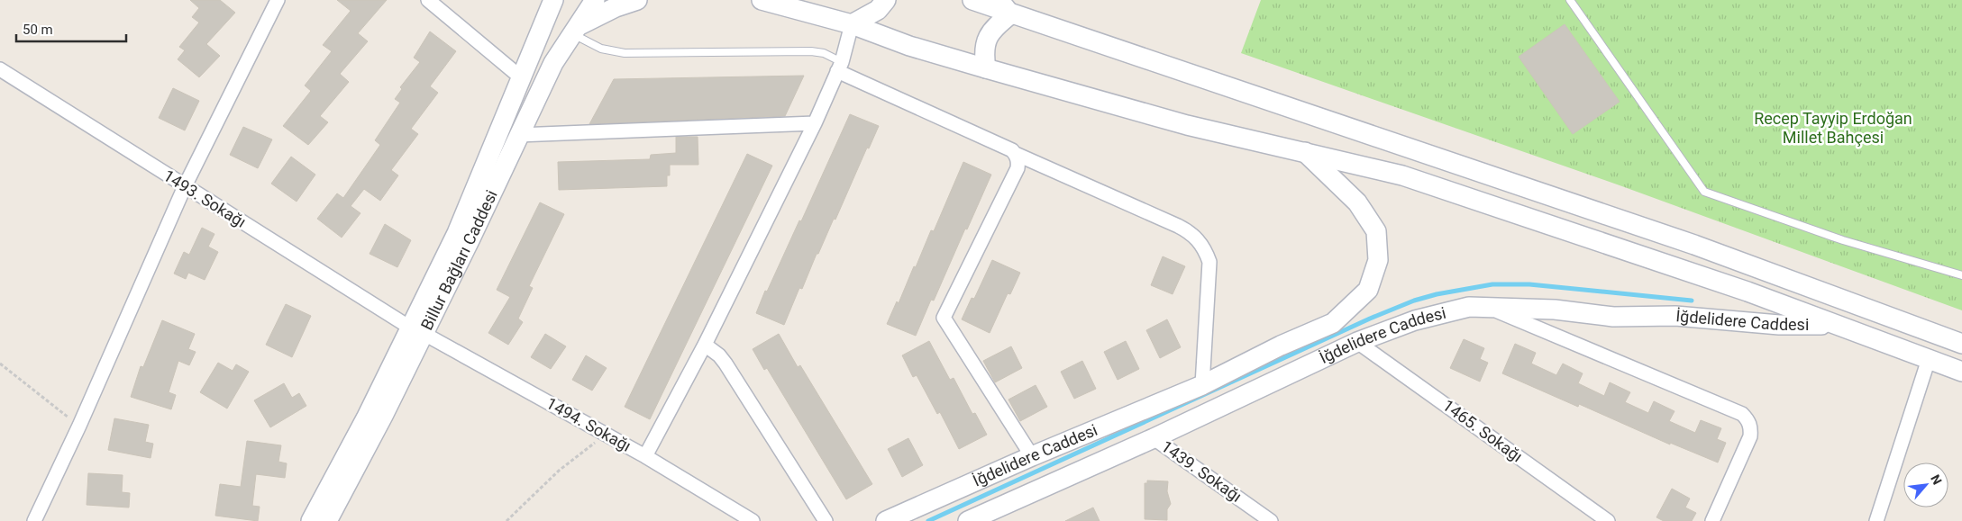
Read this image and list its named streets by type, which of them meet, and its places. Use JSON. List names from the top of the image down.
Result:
{
  "streets": {
    "street": [
      "1493. Sokağı",
      "Billur Bağları Caddesi",
      "İğdelidere Caddesi",
      "1494. Sokağı",
      "1465. Sokağı",
      "1439. Sokağı"
    ]
  },
  "crossings": [
    ["1493. Sokağı", "Billur Bağları Caddesi"],
    ["1493. Sokağı", "1494. Sokağı"],
    ["Billur Bağları Caddesi", "1494. Sokağı"],
    ["İğdelidere Caddesi", "1465. Sokağı"],
    ["İğdelidere Caddesi", "1439. Sokağı"]
  ],
  "parks": ["Recep Tayyip Erdoğan Millet Bahçesi"],
  "scale_bar": "50 m",
  "north": "top right"
}
